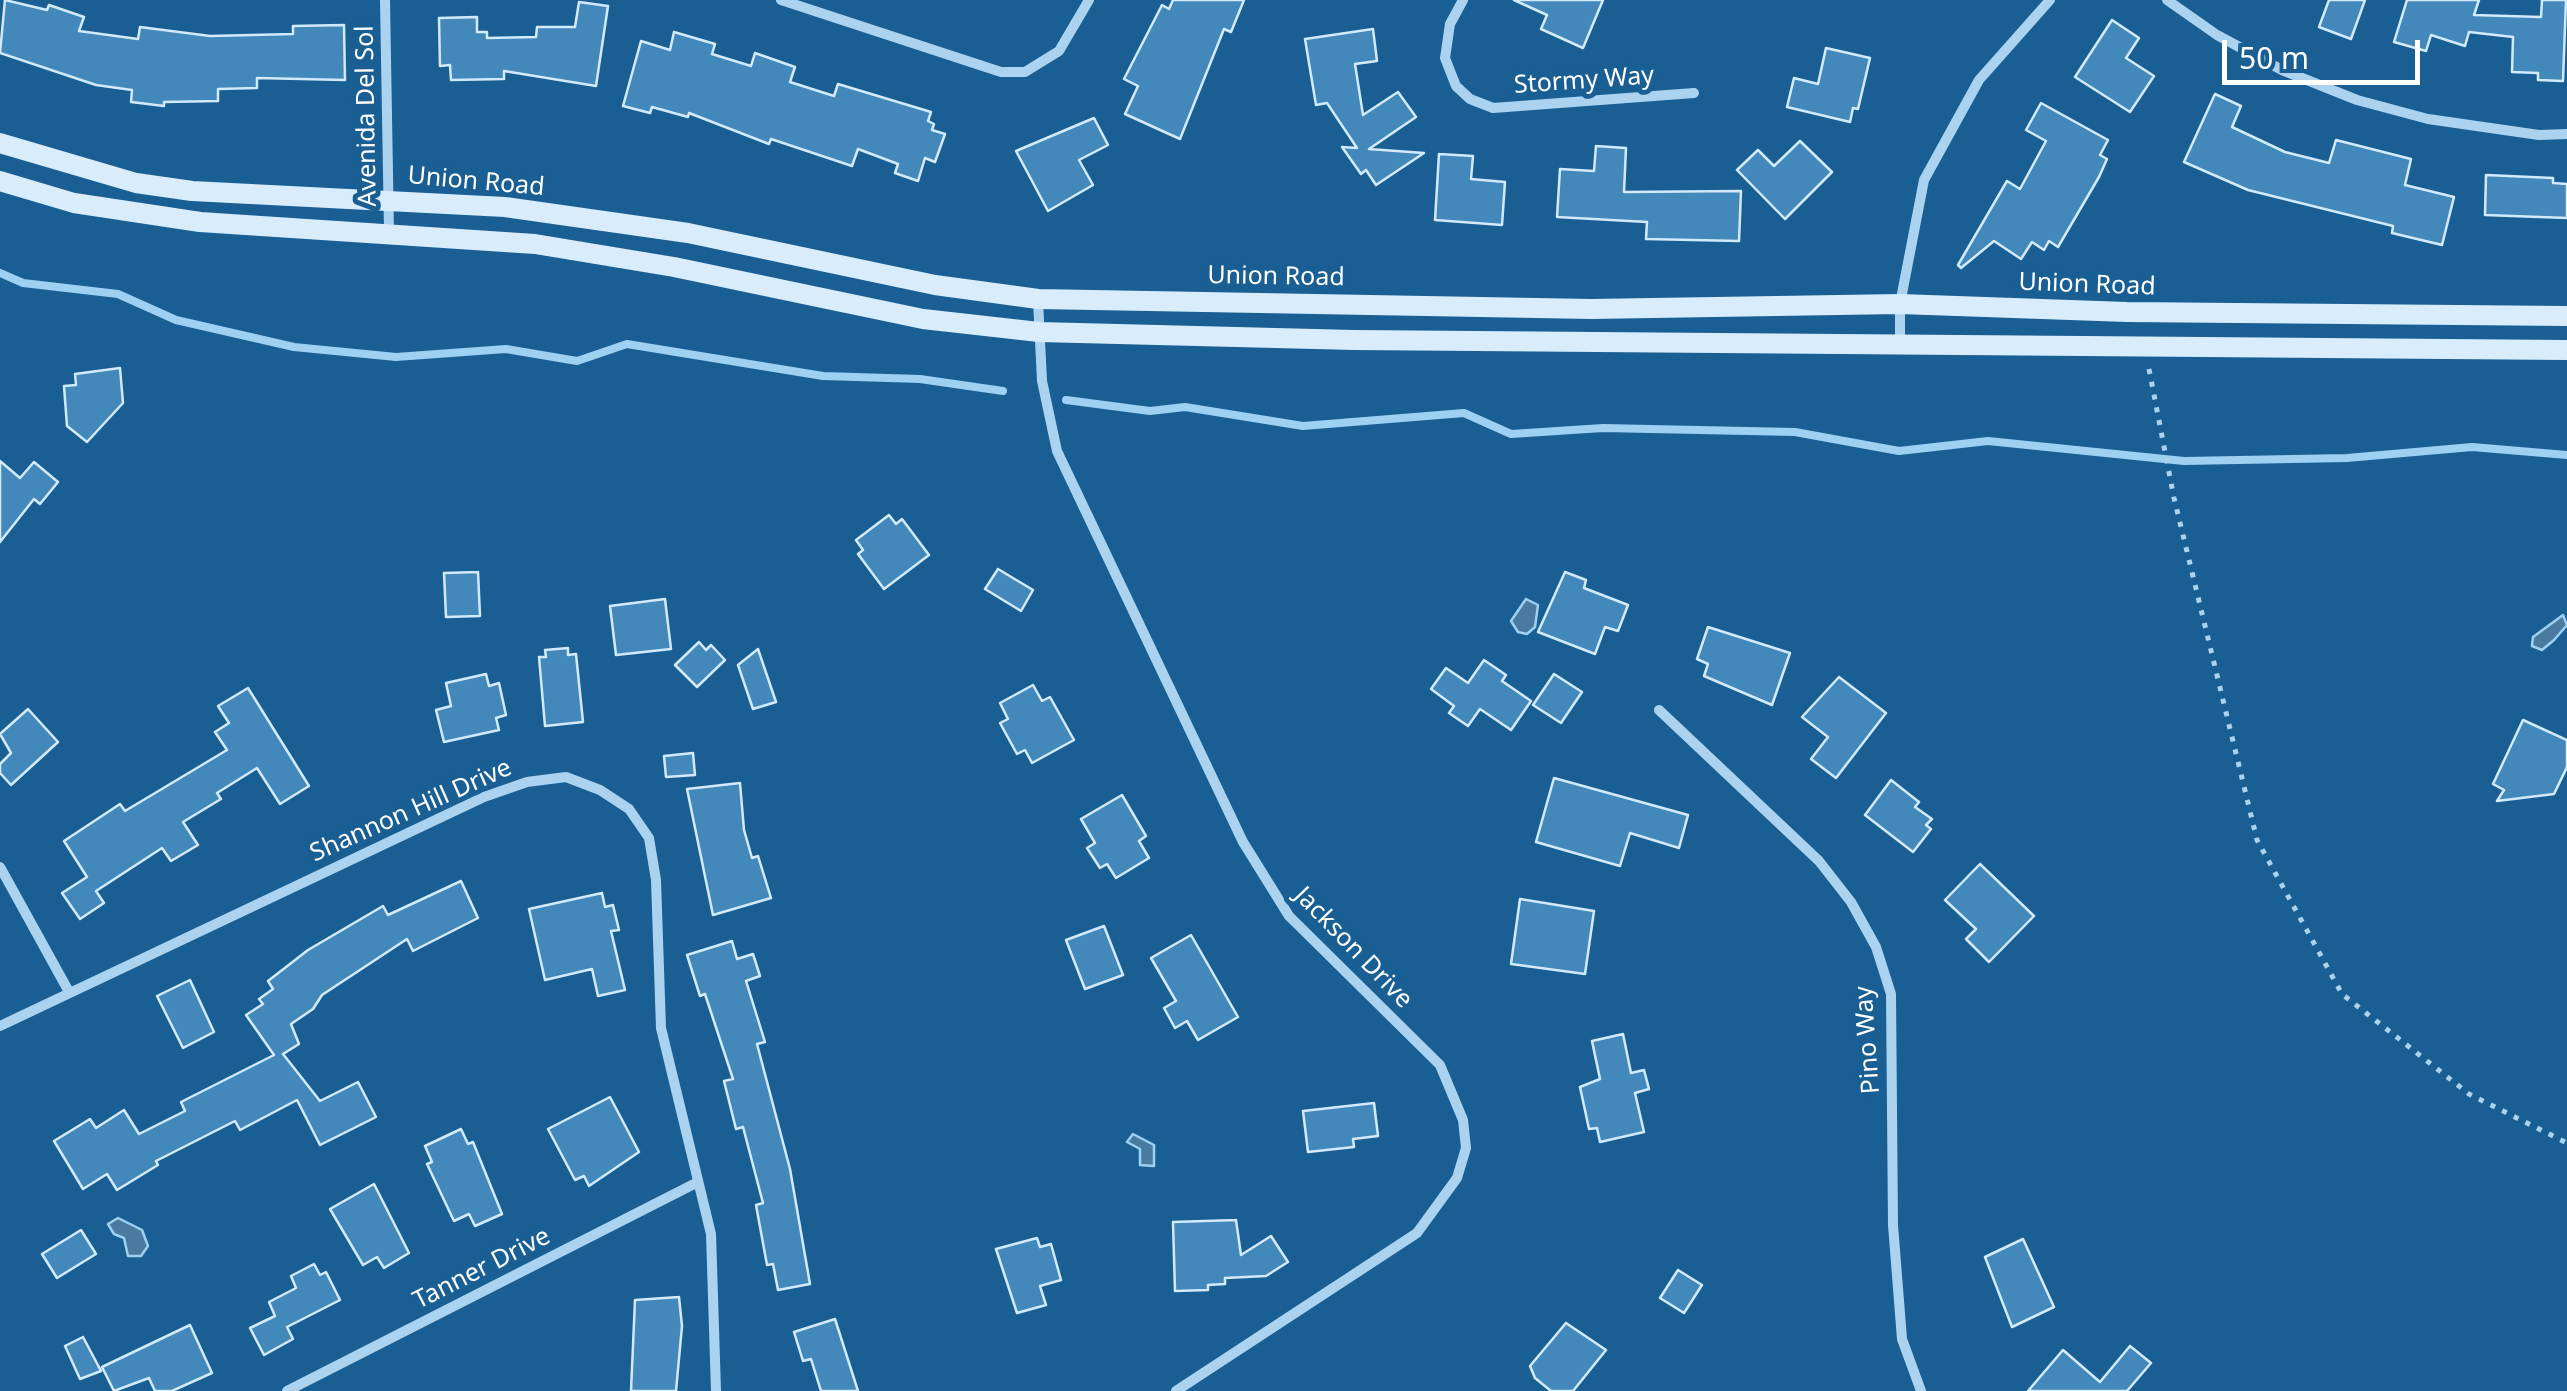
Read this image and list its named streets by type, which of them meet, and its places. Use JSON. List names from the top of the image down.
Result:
{
  "streets": {
    "main road": ["Union Road"],
    "street": [
      "Stormy Way",
      "Avenida Del Sol",
      "Shannon Hill Drive",
      "Jackson Drive",
      "Pino Way",
      "Tanner Drive"
    ]
  },
  "crossings": [
    ["Avenida Del Sol", "Union Road"],
    ["Union Road", "Jackson Drive"],
    ["Shannon Hill Drive", "Tanner Drive"]
  ],
  "scale_bar": "50 m"
}
